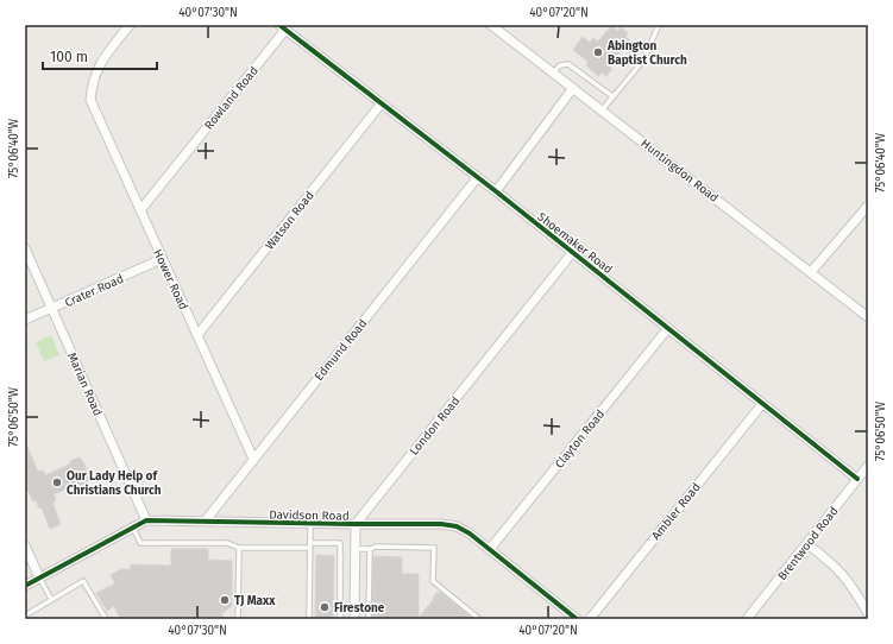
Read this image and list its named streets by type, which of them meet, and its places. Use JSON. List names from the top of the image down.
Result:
{
  "streets": {
    "street": [
      "Rowland Road",
      "Huntingdon Road",
      "Watson Road",
      "Shoemaker Road",
      "Hower Road",
      "Crater Road",
      "Edmund Road",
      "Marian Road",
      "London Road",
      "Clayton Road",
      "Ambler Road",
      "Davidson Road",
      "Brentwood Road"
    ]
  },
  "crossings": [
    ["Rowland Road", "Shoemaker Road"],
    ["Rowland Road", "Hower Road"],
    ["Watson Road", "Shoemaker Road"],
    ["Watson Road", "Hower Road"],
    ["Shoemaker Road", "Edmund Road"],
    ["Shoemaker Road", "London Road"],
    ["Shoemaker Road", "Clayton Road"],
    ["Shoemaker Road", "Ambler Road"],
    ["Shoemaker Road", "Brentwood Road"],
    ["Hower Road", "Crater Road"],
    ["Hower Road", "Edmund Road"],
    ["Crater Road", "Marian Road"],
    ["Edmund Road", "Davidson Road"],
    ["Marian Road", "Davidson Road"],
    ["London Road", "Davidson Road"],
    ["Clayton Road", "Davidson Road"]
  ],
  "places": [
    "Abington Baptist Church",
    "Our Lady Help of Christians Church",
    "TJ Maxx",
    "Firestone"
  ],
  "scale_bar": "100 m",
  "coordinates": [
    "40°07'30\"N",
    "40°07'20\"N",
    "75°06'40\"W",
    "75°06'50\"W"
  ]
}
